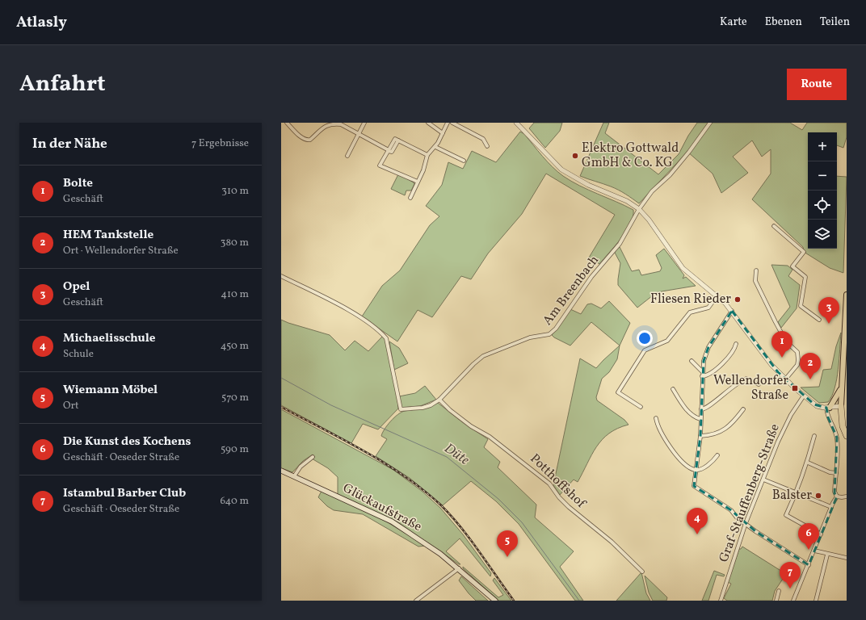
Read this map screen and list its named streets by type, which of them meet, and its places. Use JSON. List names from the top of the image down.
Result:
{
  "streets": {
    "main road": ["Glückaufstraße"],
    "street": ["Am Breenbach", "Potthoffshof", "Graf-Stauffenberg-Straße"]
  },
  "crossings": [
    ["Am Breenbach", "Potthoffshof"]
  ],
  "water": ["Düte"],
  "places": {
    "other": ["Elektro Gottwald GmbH & Co. KG", "Fliesen Rieder", "Balster"],
    "transit": ["Wellendorfer Straße"]
  },
  "page": {
    "header": "Atlasly",
    "nav": ["Karte", "Ebenen", "Teilen"],
    "title": "Anfahrt",
    "buttons": "Route",
    "heading": ["In der Nähe", "7 Ergebnisse"],
    "map_buttons": ["+", "−"],
    "list": [
      {
        "mark": "1",
        "name": "Bolte",
        "note": "Geschäft",
        "value": "310 m"
      },
      {
        "mark": "2",
        "name": "HEM Tankstelle",
        "note": "Ort · Wellendorfer Straße",
        "value": "380 m"
      },
      {
        "mark": "3",
        "name": "Opel",
        "note": "Geschäft",
        "value": "410 m"
      },
      {
        "mark": "4",
        "name": "Michaelisschule",
        "note": "Schule",
        "value": "450 m"
      },
      {
        "mark": "5",
        "name": "Wiemann Möbel",
        "note": "Ort",
        "value": "570 m"
      },
      {
        "mark": "6",
        "name": "Die Kunst des Kochens",
        "note": "Geschäft · Oeseder Straße",
        "value": "590 m"
      },
      {
        "mark": "7",
        "name": "Istambul Barber Club",
        "note": "Geschäft · Oeseder Straße",
        "value": "640 m"
      }
    ],
    "pins": [
      "3",
      "1",
      "2",
      "4",
      "6",
      "5",
      "7"
    ]
  }
}
